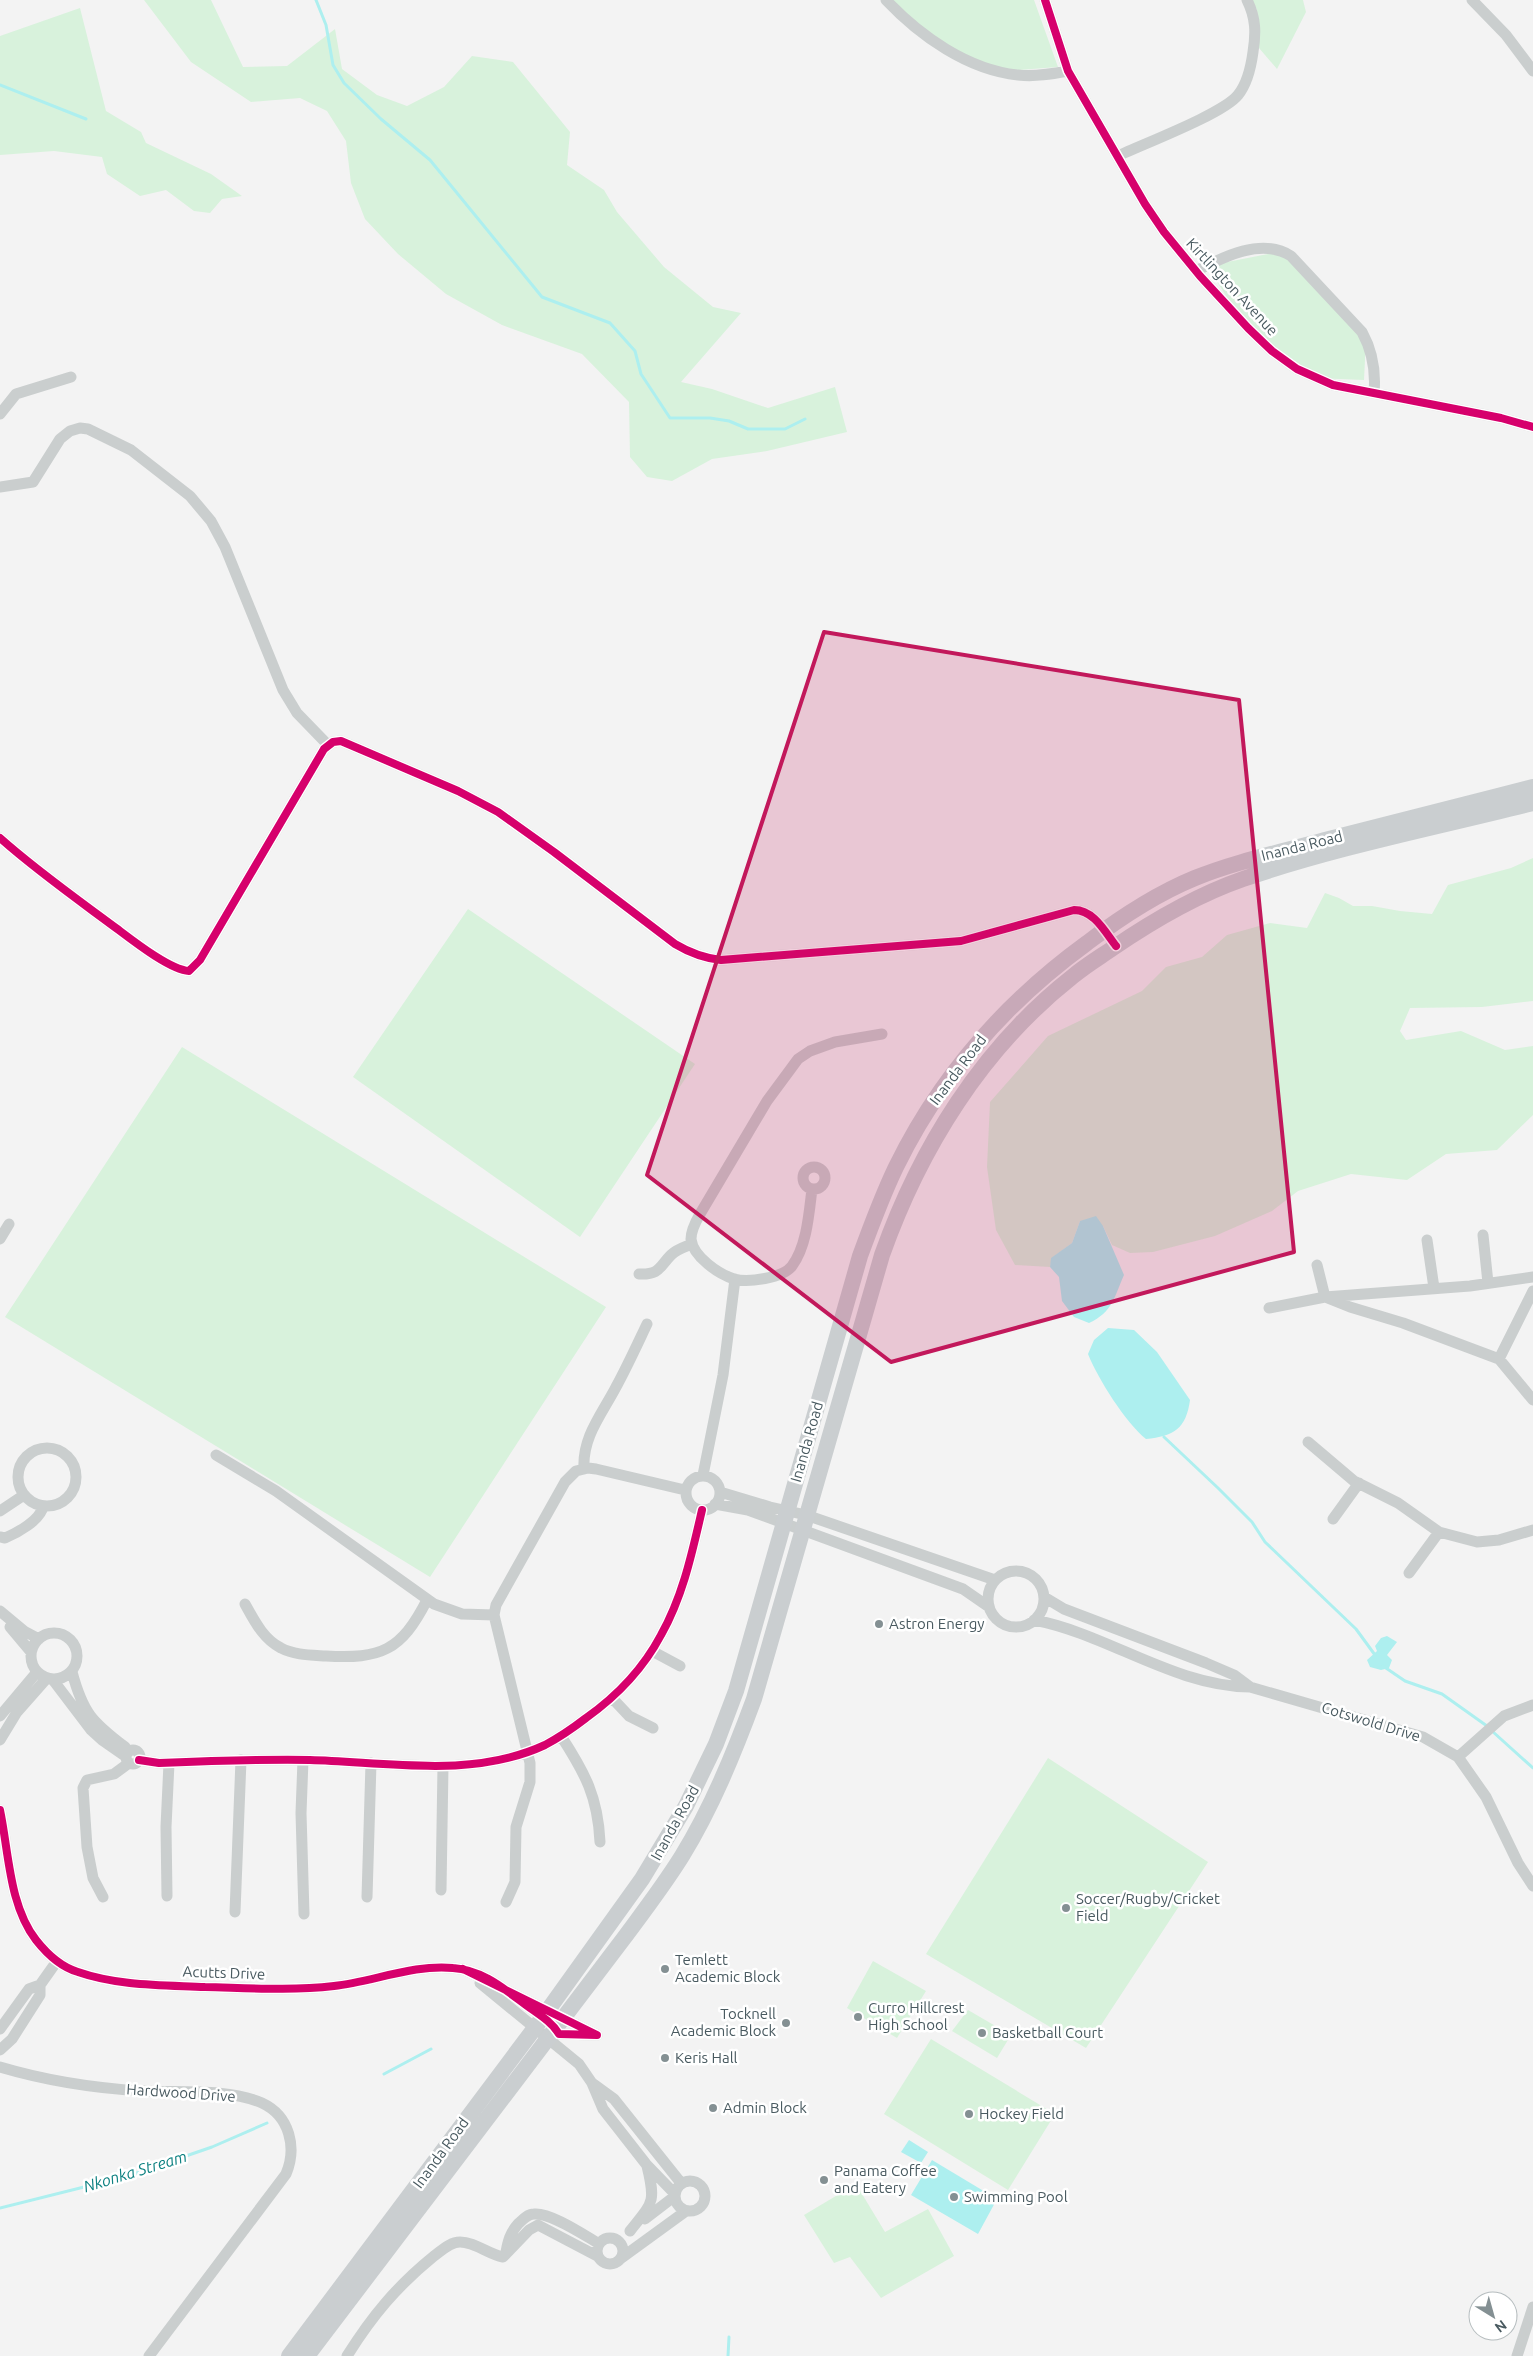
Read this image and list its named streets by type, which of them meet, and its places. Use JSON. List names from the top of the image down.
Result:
{
  "streets": {
    "main road": ["Inanda Road"],
    "street": [
      "Kirtlington Avenue",
      "Cotswold Drive",
      "Acutts Drive",
      "Hardwood Drive"
    ]
  },
  "crossings": [
    ["Inanda Road", "Acutts Drive"]
  ],
  "water": ["Nkonka Stream"],
  "places": [
    "Astron Energy",
    "Soccer/Rugby/Cricket Field",
    "Temlett Academic Block",
    "Curro Hillcrest High School",
    "Tocknell Academic Block",
    "Basketball Court",
    "Keris Hall",
    "Admin Block",
    "Hockey Field",
    "Panama Coffee and Eatery",
    "Swimming Pool"
  ],
  "north": "bottom right"
}
